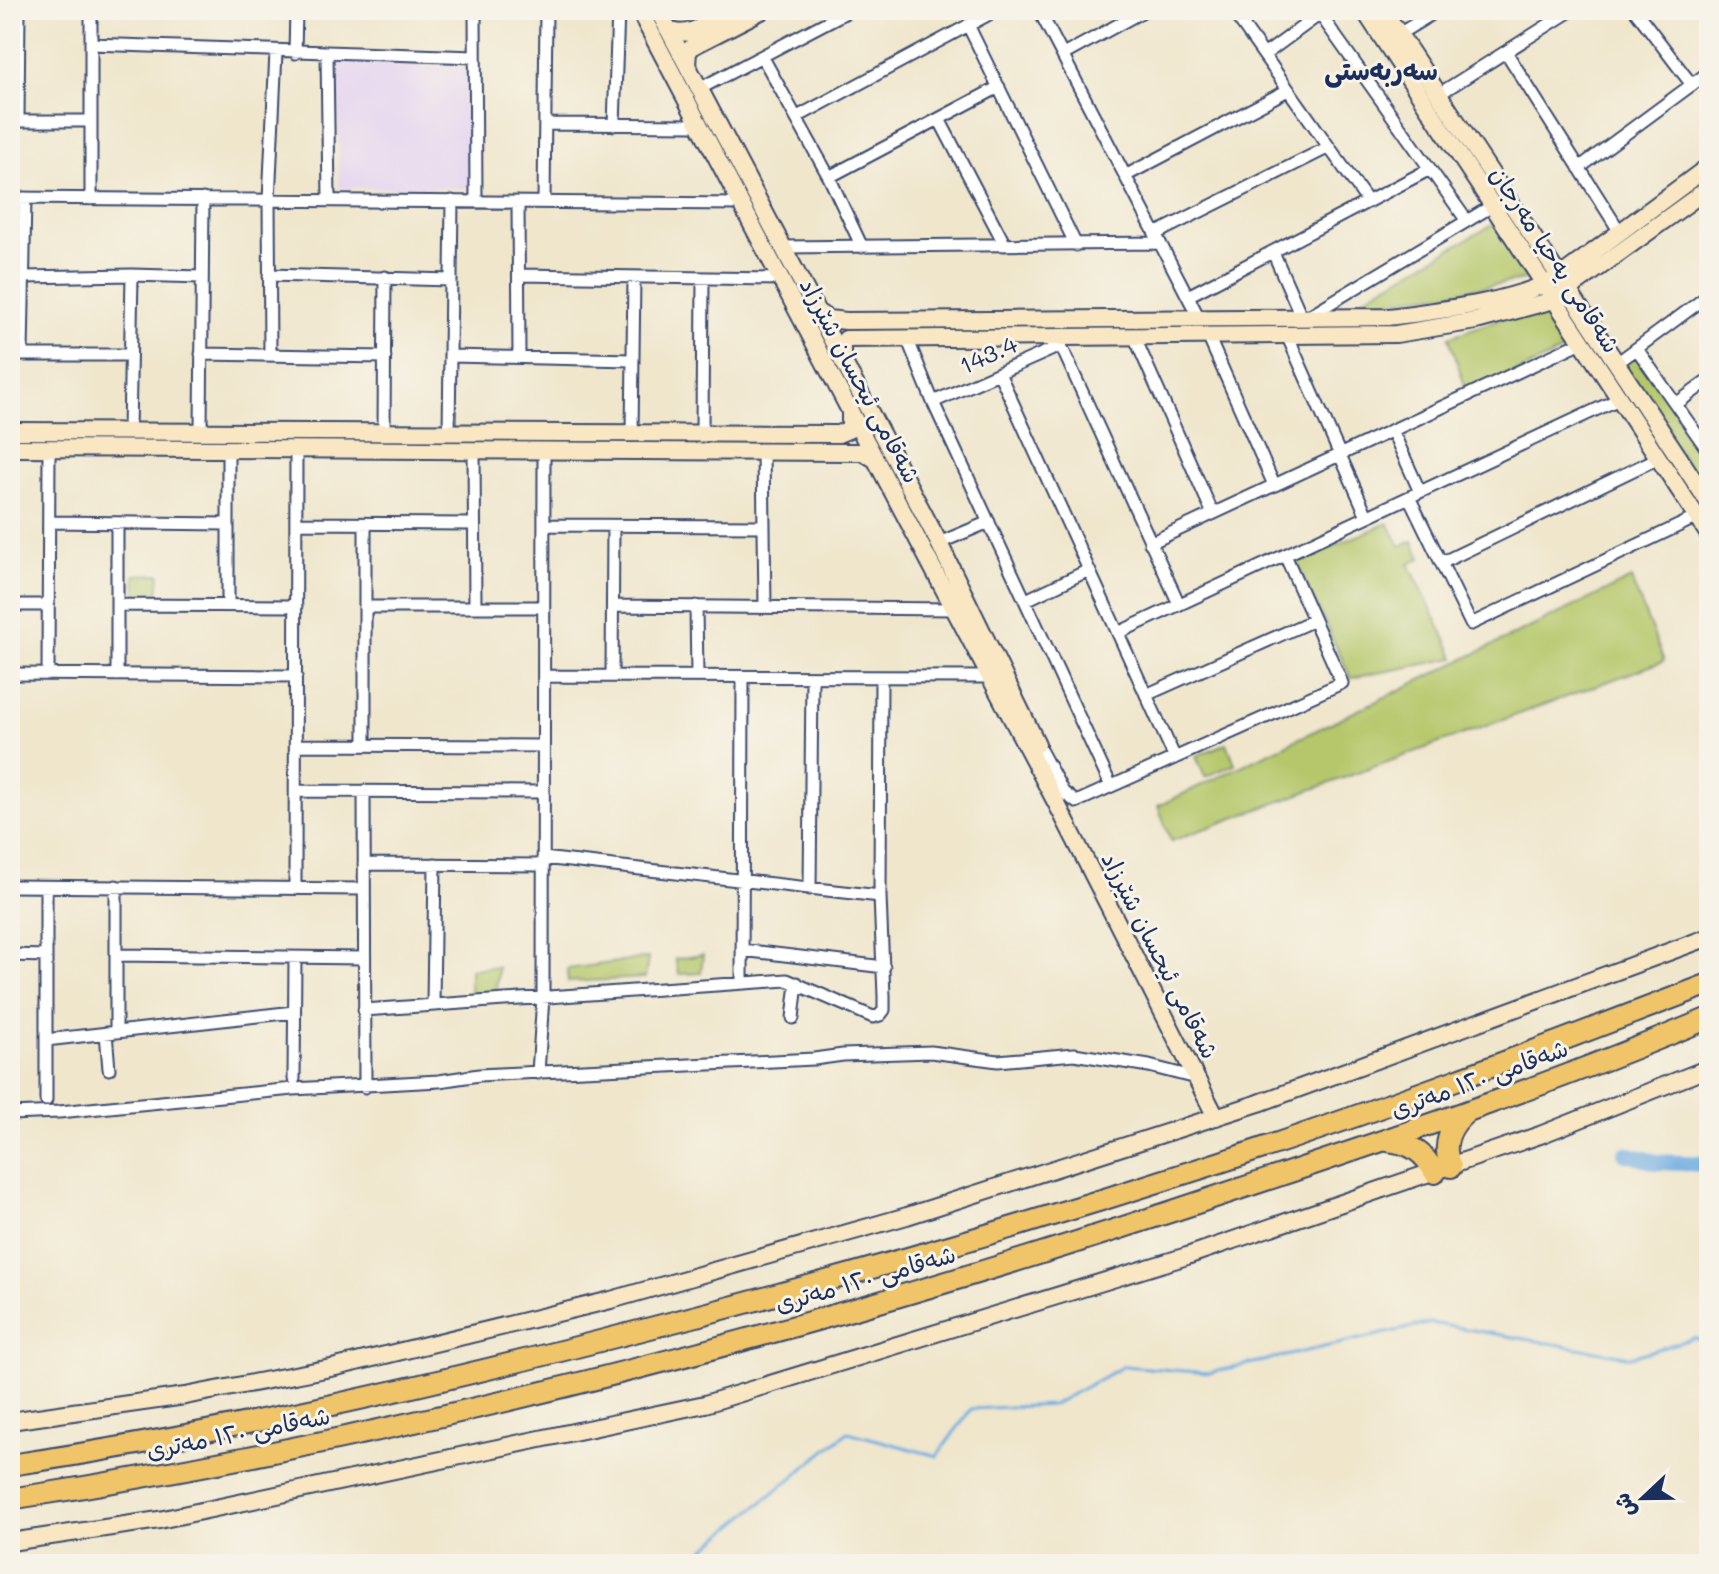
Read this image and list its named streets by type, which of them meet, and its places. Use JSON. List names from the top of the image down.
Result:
{
  "streets": {
    "highway": ["شەقامی ١٢٠ مەتری"],
    "street": ["شەقامی یەحیا مەرجان", "143.4", "شەقامی ئیحسان شێرزاد"]
  },
  "districts": ["سه‌ربه‌ستی"],
  "north": "left"
}
